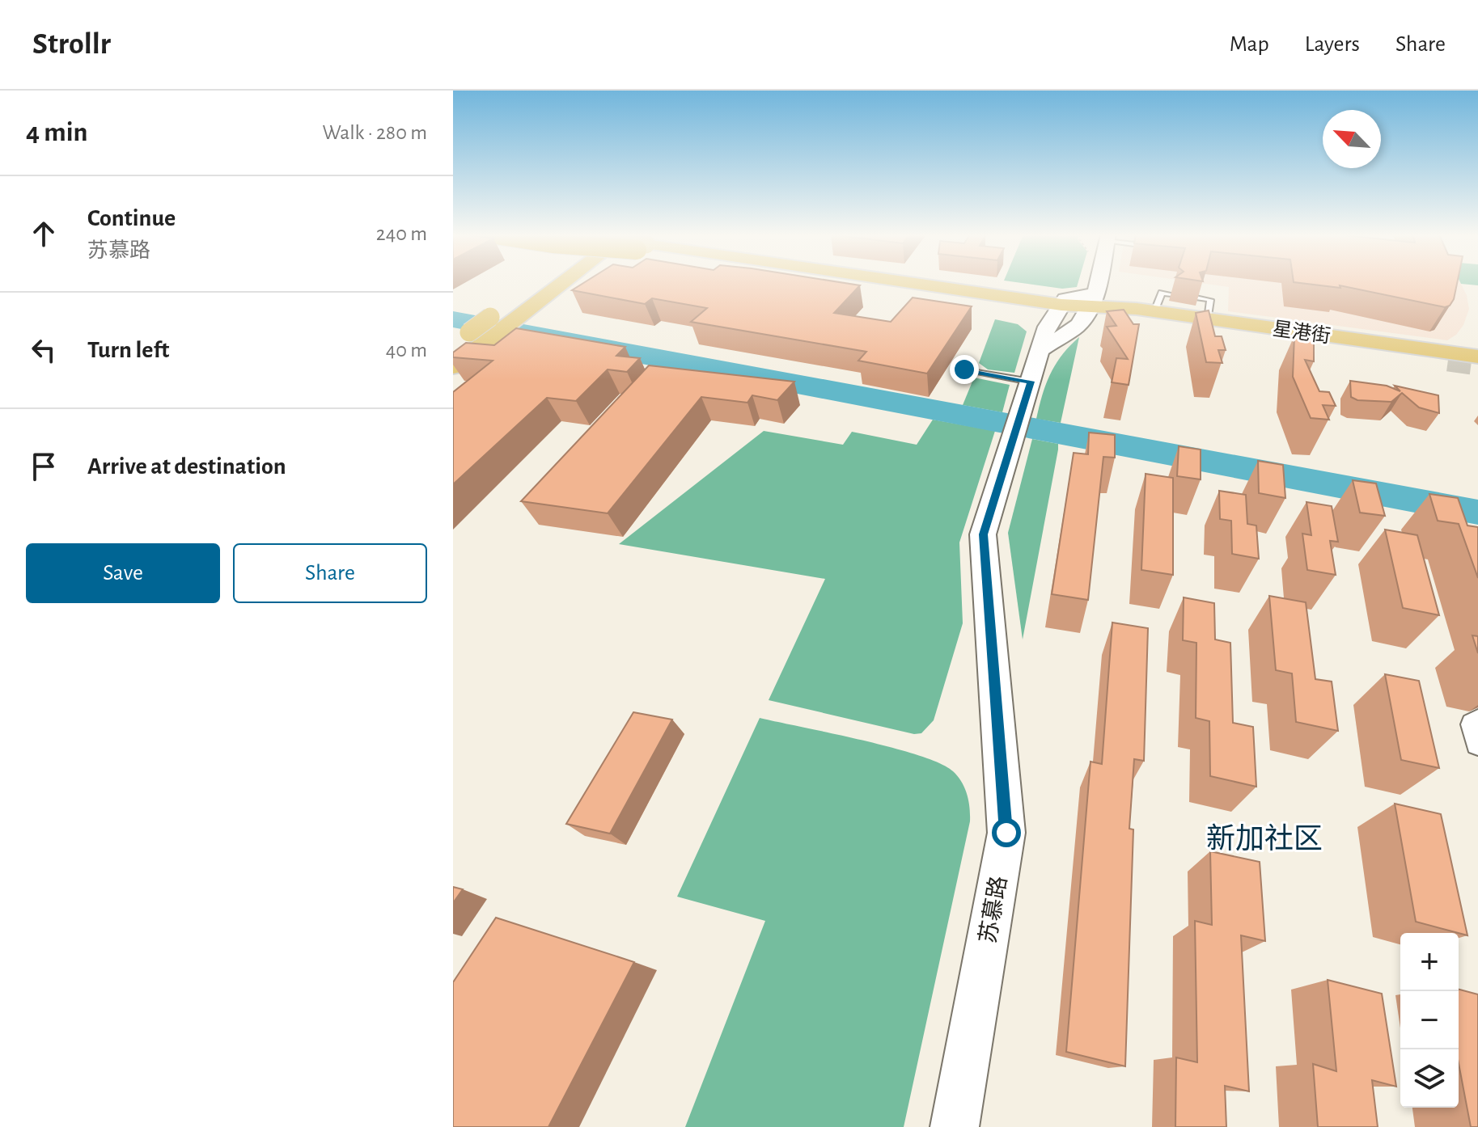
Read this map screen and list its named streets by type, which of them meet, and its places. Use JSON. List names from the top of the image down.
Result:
{
  "streets": {
    "main road": ["星港街", "苏慕路"]
  },
  "districts": ["新加社区"],
  "north": "top left",
  "page": {
    "header": "Strollr",
    "nav": ["Map", "Layers", "Share"],
    "heading": ["4 min", "Walk · 280 m"],
    "list": [
      ["Continue", "苏慕路", "240 m"],
      ["Turn left", "40 m"],
      "Arrive at destination"
    ],
    "buttons": ["Save", "Share"],
    "map_buttons": ["+", "−"]
  }
}
